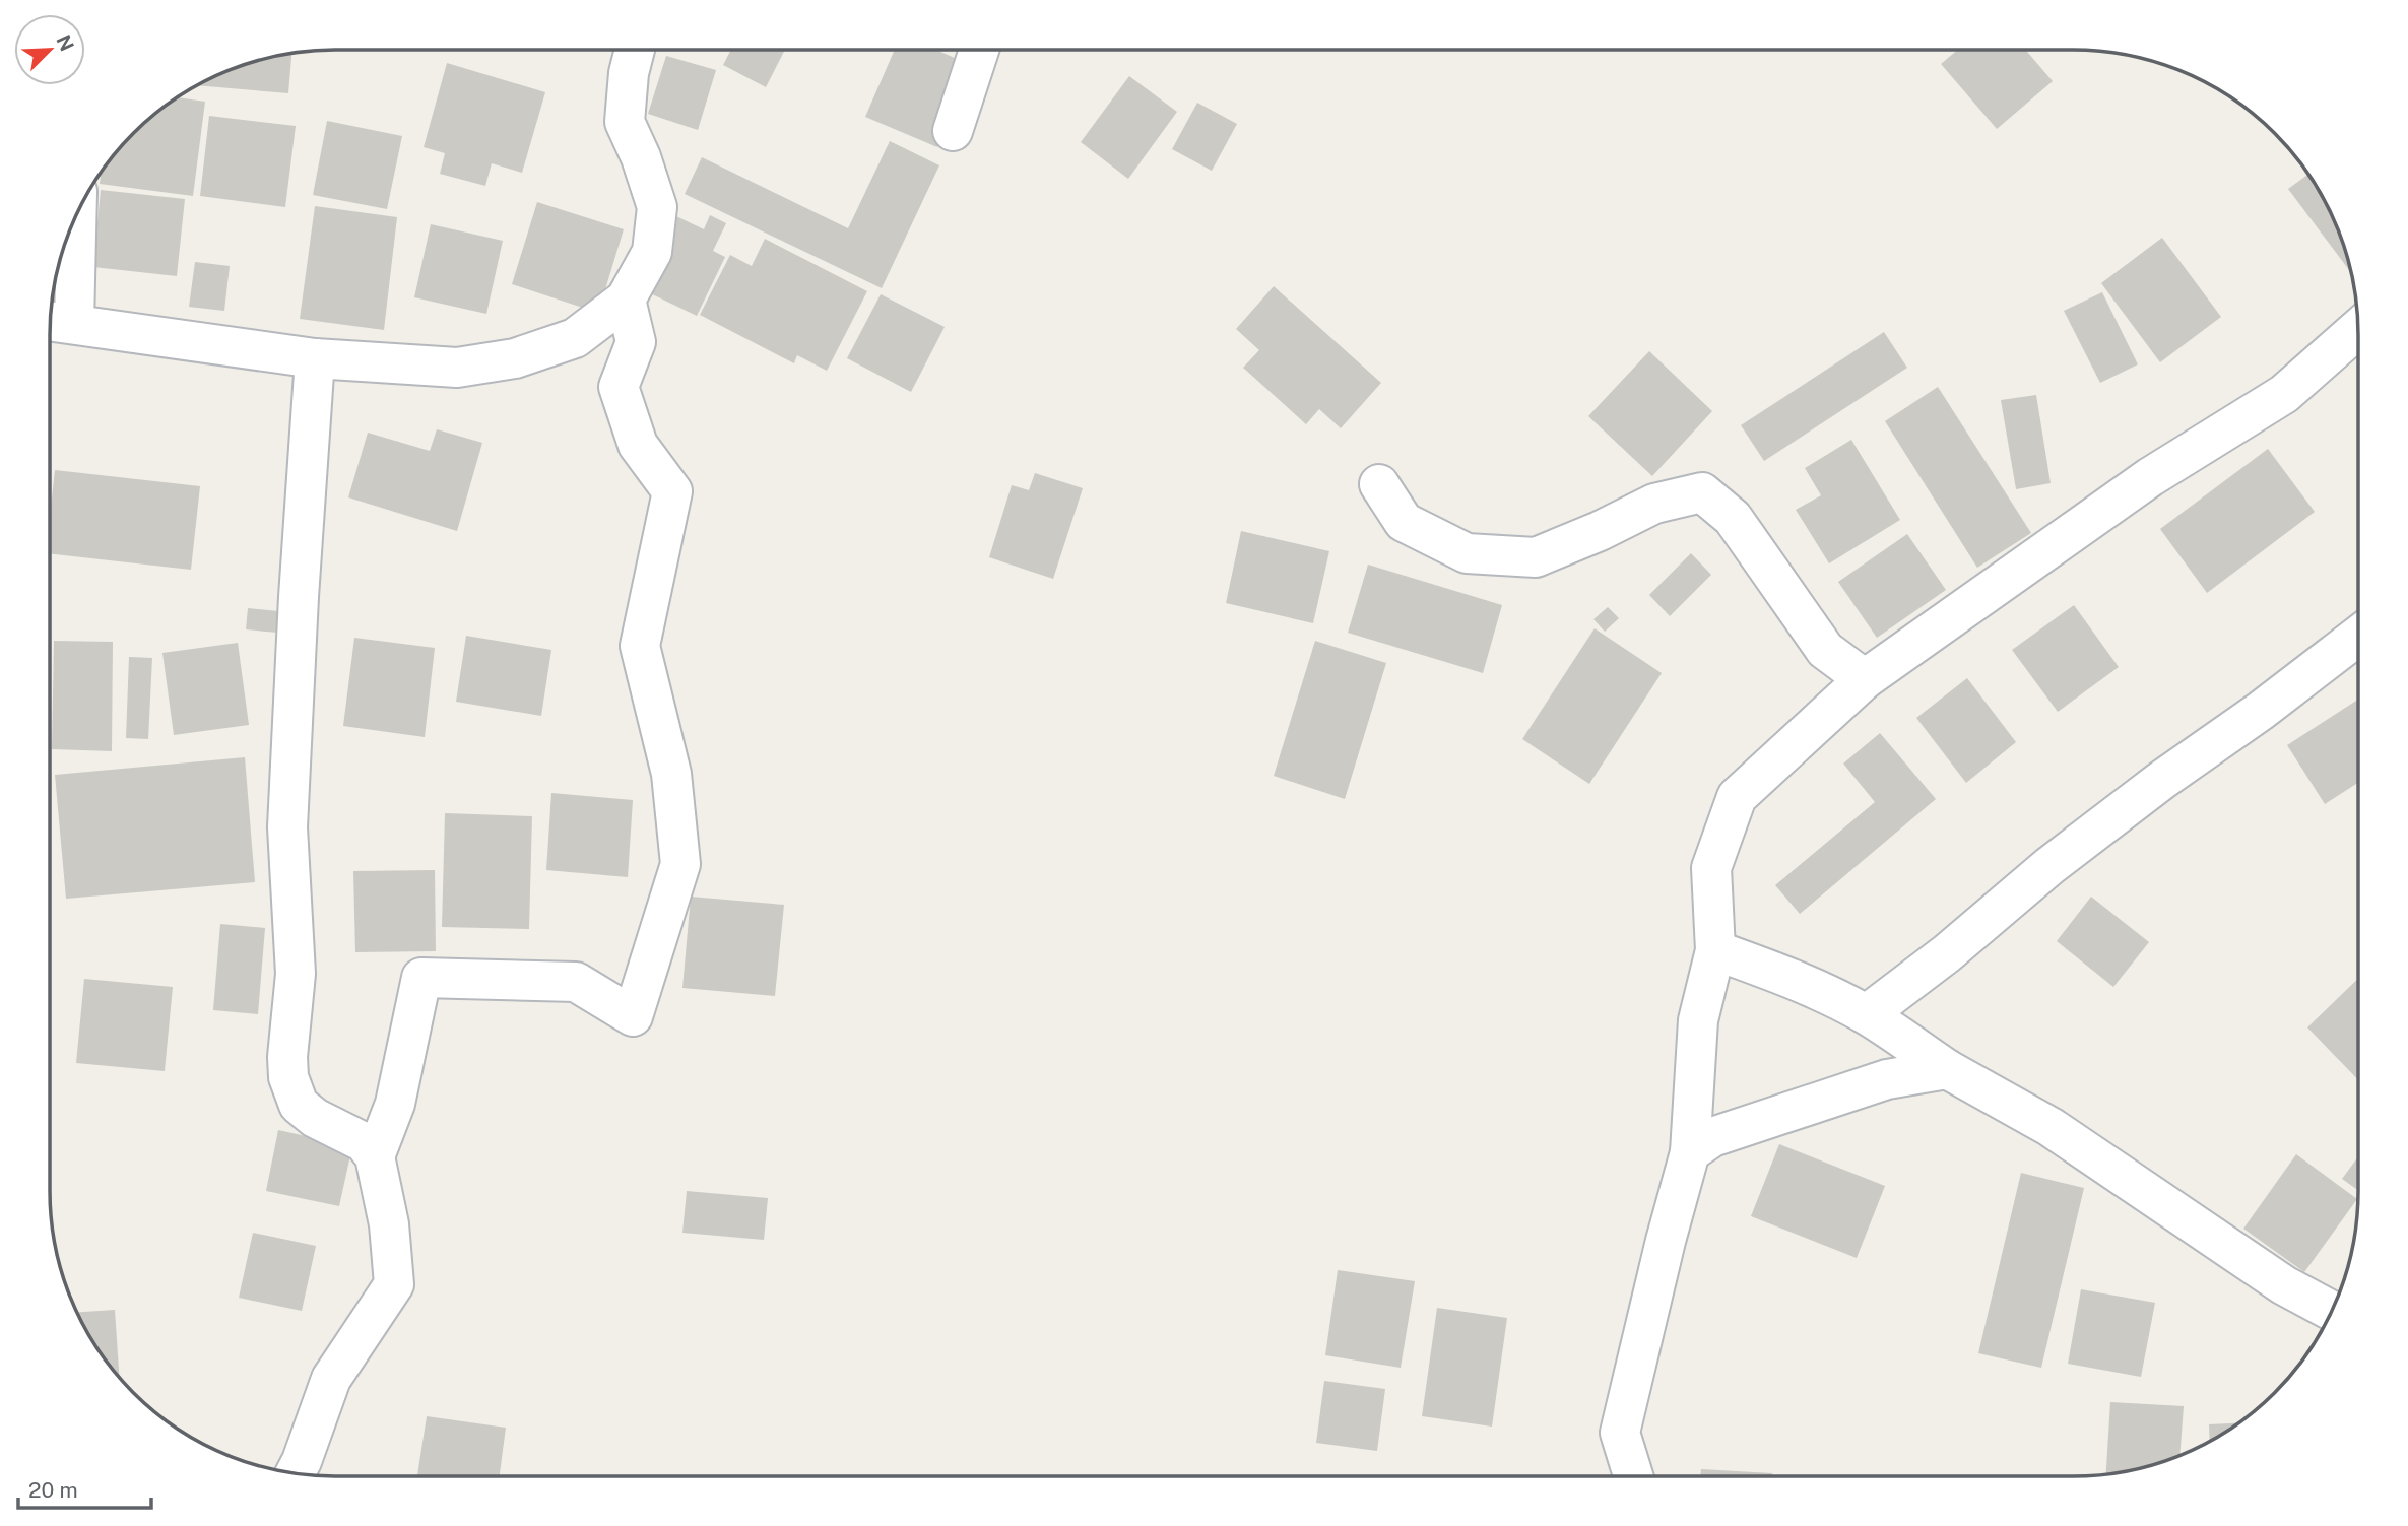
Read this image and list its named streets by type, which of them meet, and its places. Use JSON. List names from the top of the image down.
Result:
{
  "scale_bar": "20 m",
  "north": "top right"
}
